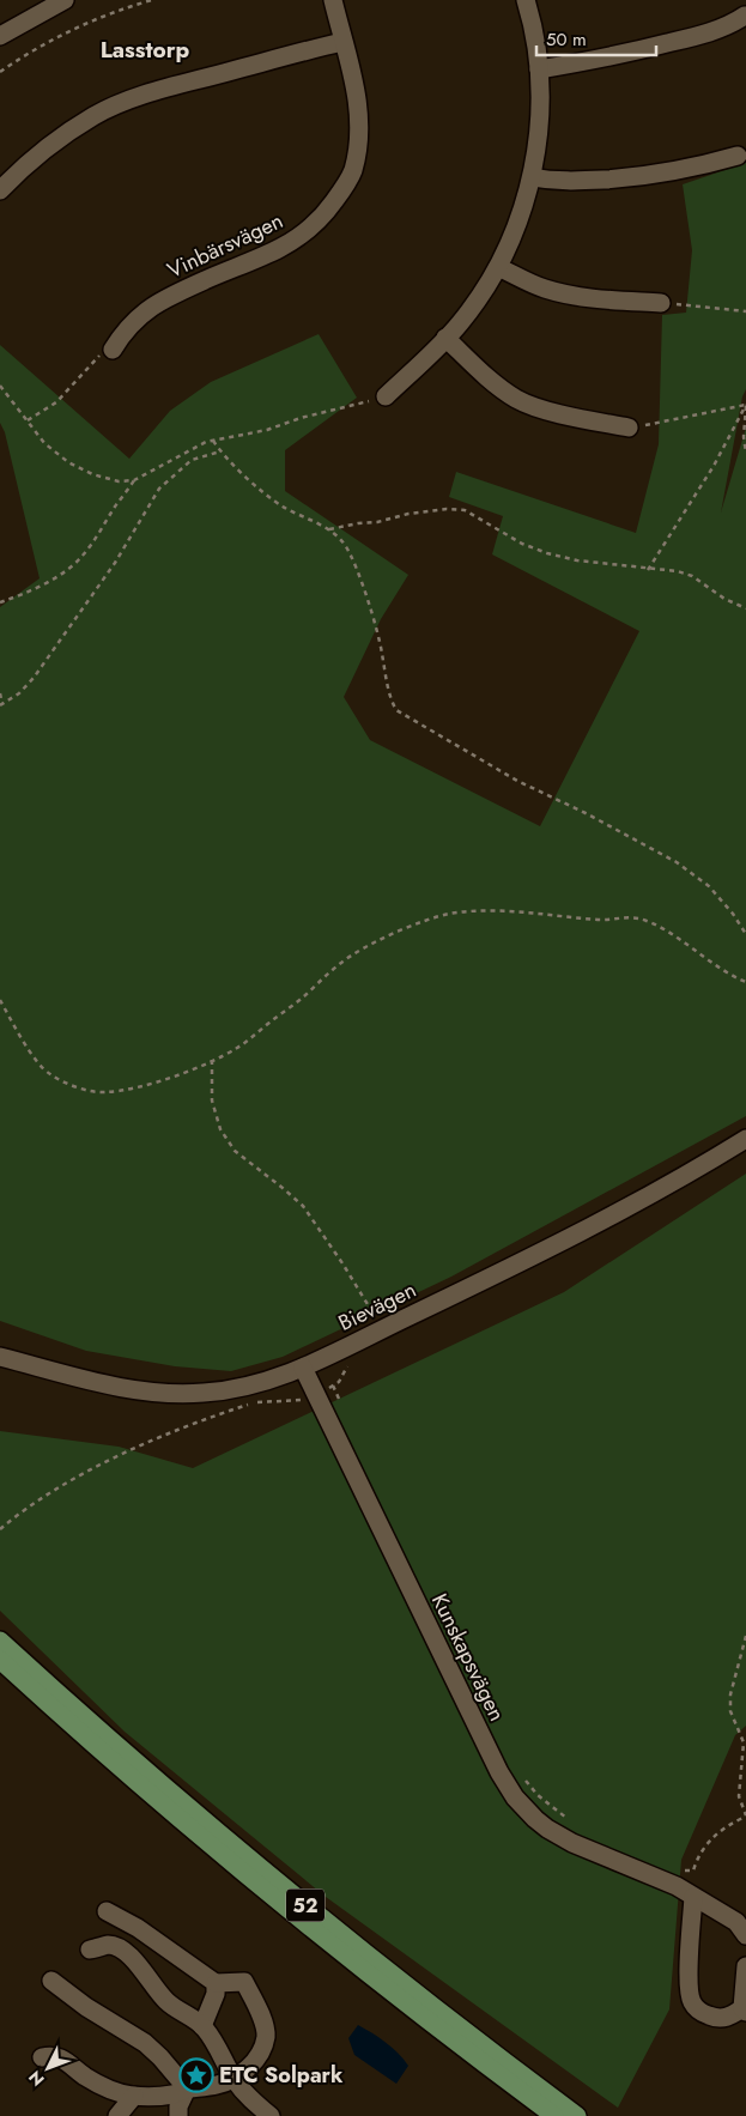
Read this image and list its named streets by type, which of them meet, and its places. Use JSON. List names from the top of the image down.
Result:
{
  "streets": {
    "main road": ["52"],
    "street": ["Vinbärsvägen", "Bievägen", "Kunskapsvägen"]
  },
  "crossings": [
    ["Bievägen", "Kunskapsvägen"]
  ],
  "districts": ["Lasstorp"],
  "places": {
    "place": ["ETC Solpark"]
  },
  "scale_bar": "50 m",
  "north": "bottom left"
}
